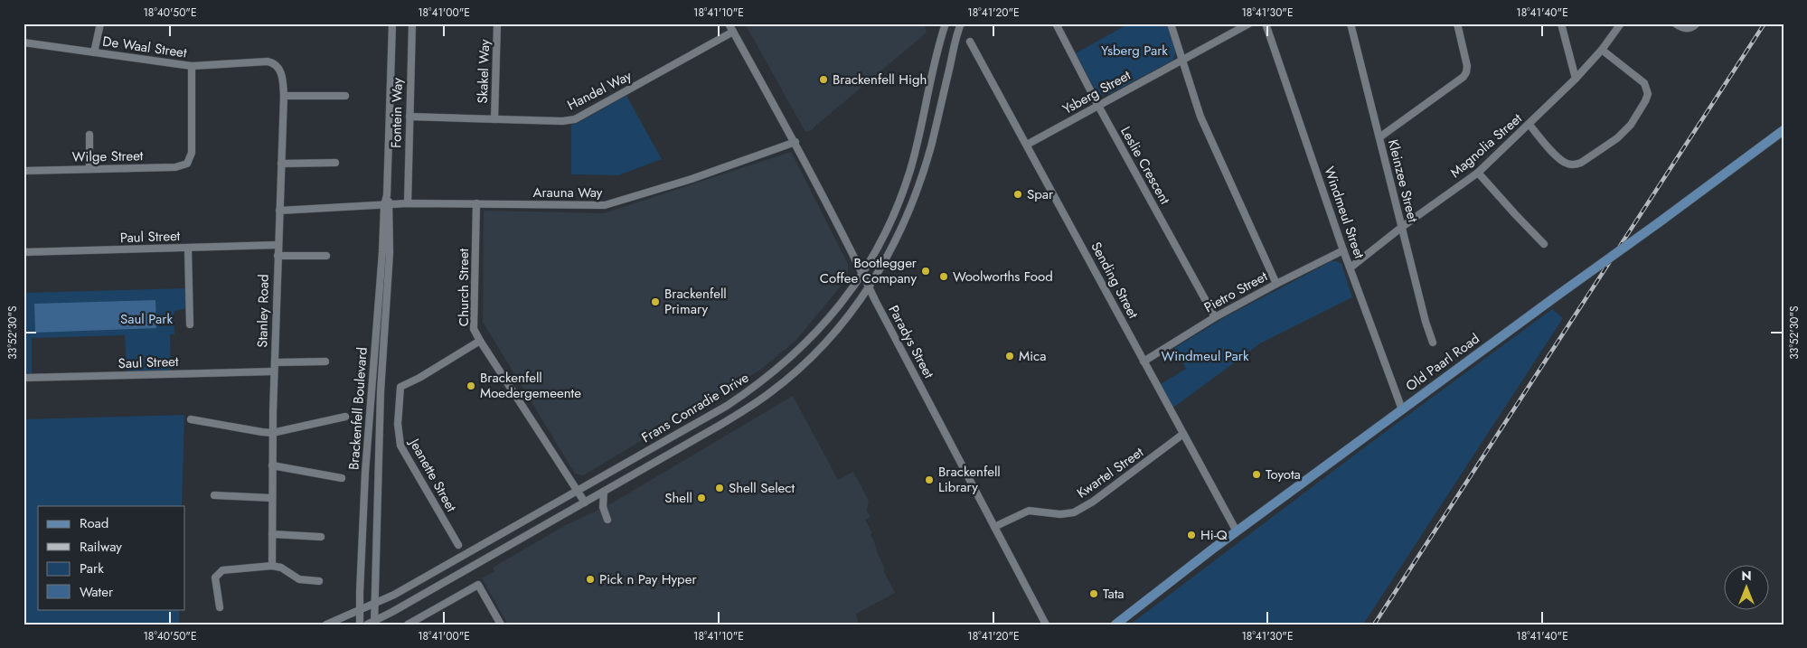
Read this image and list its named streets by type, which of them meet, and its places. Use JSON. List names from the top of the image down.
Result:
{
  "streets": {
    "main road": ["Old Paarl Road"],
    "street": [
      "De Waal Street",
      "Skakel Way",
      "Handel Way",
      "Ysberg Street",
      "Fontein Way",
      "Magnolia Street",
      "Wilge Street",
      "Leslie Crescent",
      "Kleinzee Street",
      "Arauna Way",
      "Windmeul Street",
      "Paul Street",
      "Sending Street",
      "Church Street",
      "Pietro Street",
      "Stanley Road",
      "Paradys Street",
      "Saul Street",
      "Frans Conradie Drive",
      "Brackenfell Boulevard",
      "Kwartel Street",
      "Jeanette Street"
    ]
  },
  "crossings": [
    ["De Waal Street", "Wilge Street"],
    ["De Waal Street", "Stanley Road"],
    ["Skakel Way", "Handel Way"],
    ["Handel Way", "Fontein Way"],
    ["Handel Way", "Paradys Street"],
    ["Ysberg Street", "Leslie Crescent"],
    ["Ysberg Street", "Sending Street"],
    ["Fontein Way", "Arauna Way"],
    ["Magnolia Street", "Kleinzee Street"],
    ["Magnolia Street", "Windmeul Street"],
    ["Leslie Crescent", "Pietro Street"],
    ["Arauna Way", "Church Street"],
    ["Arauna Way", "Paradys Street"],
    ["Arauna Way", "Brackenfell Boulevard"],
    ["Windmeul Street", "Pietro Street"],
    ["Windmeul Street", "Old Paarl Road"],
    ["Paul Street", "Stanley Road"],
    ["Sending Street", "Pietro Street"],
    ["Sending Street", "Old Paarl Road"],
    ["Sending Street", "Kwartel Street"],
    ["Church Street", "Frans Conradie Drive"],
    ["Church Street", "Jeanette Street"],
    ["Stanley Road", "Saul Street"],
    ["Paradys Street", "Frans Conradie Drive"],
    ["Paradys Street", "Kwartel Street"],
    ["Frans Conradie Drive", "Brackenfell Boulevard"]
  ],
  "parks": ["Ysberg Park", "Saul Park", "Windmeul Park"],
  "places": [
    "Brackenfell High",
    "Spar",
    "Bootlegger Coffee Company",
    "Woolworths Food",
    "Brackenfell Primary",
    "Mica",
    "Brackenfell Moedergemeente",
    "Toyota",
    "Brackenfell Library",
    "Shell Select",
    "Shell",
    "Hi-Q",
    "Pick n Pay Hyper",
    "Tata"
  ],
  "legend": [
    "Road",
    "Railway",
    "Park",
    "Water"
  ],
  "north": "top",
  "coordinates": [
    "18°40'50\"E",
    "18°41'00\"E",
    "18°41'10\"E",
    "18°41'20\"E",
    "18°41'30\"E",
    "18°41'40\"E",
    "33°52'30\"S"
  ]
}
